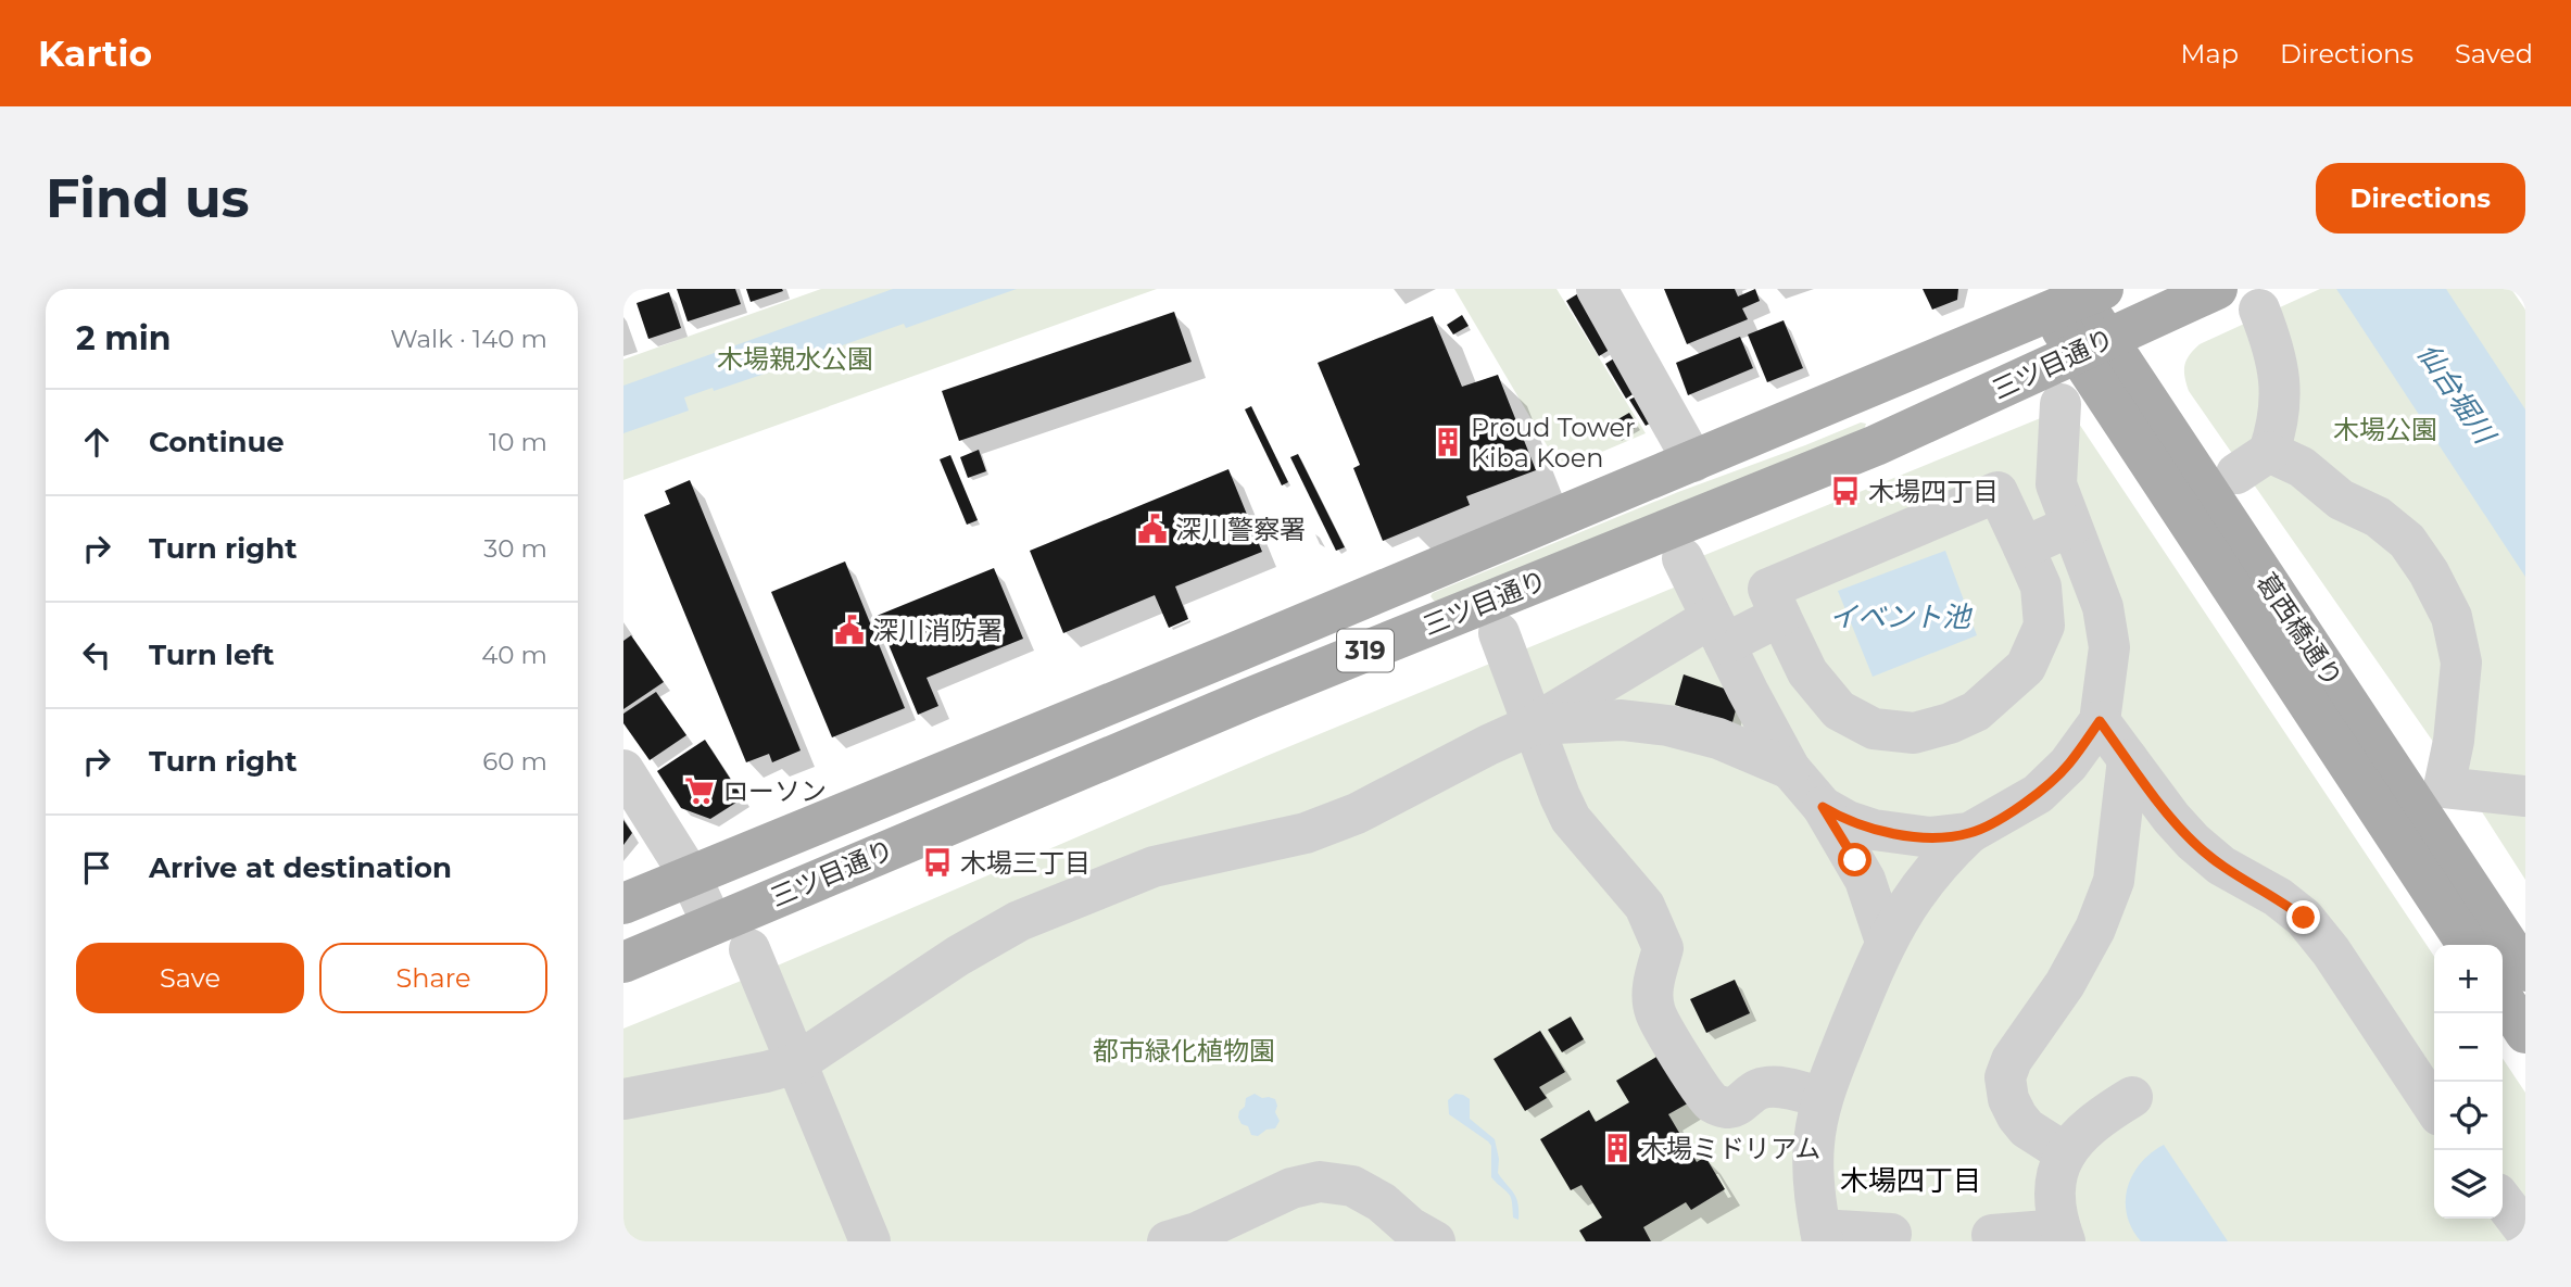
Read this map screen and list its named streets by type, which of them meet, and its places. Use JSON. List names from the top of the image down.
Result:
{
  "streets": {
    "main road": ["三ツ目通り", "葛西橋通り", "319"]
  },
  "crossings": [
    ["三ツ目通り", "葛西橋通り"]
  ],
  "districts": ["木場四丁目"],
  "water": ["仙台堀川", "イベント池"],
  "parks": ["木場親水公園", "木場公園", "都市緑化植物園"],
  "places": {
    "building": ["Proud Tower Kiba Koen", "木場ミドリアム"],
    "bus stop": ["木場四丁目", "木場三丁目"],
    "public building": ["深川警察署", "深川消防署"],
    "supermarket": ["ローソン"]
  },
  "page": {
    "header": "Kartio",
    "nav": ["Map", "Directions", "Saved"],
    "buttons": [
      "Directions",
      ["Save", "Share"]
    ],
    "title": "Find us",
    "heading": ["2 min", "Walk · 140 m"],
    "list": [
      ["Continue", "10 m"],
      ["Turn right", "30 m"],
      ["Turn left", "40 m"],
      ["Turn right", "60 m"],
      "Arrive at destination"
    ],
    "map_buttons": ["+", "−"]
  }
}
